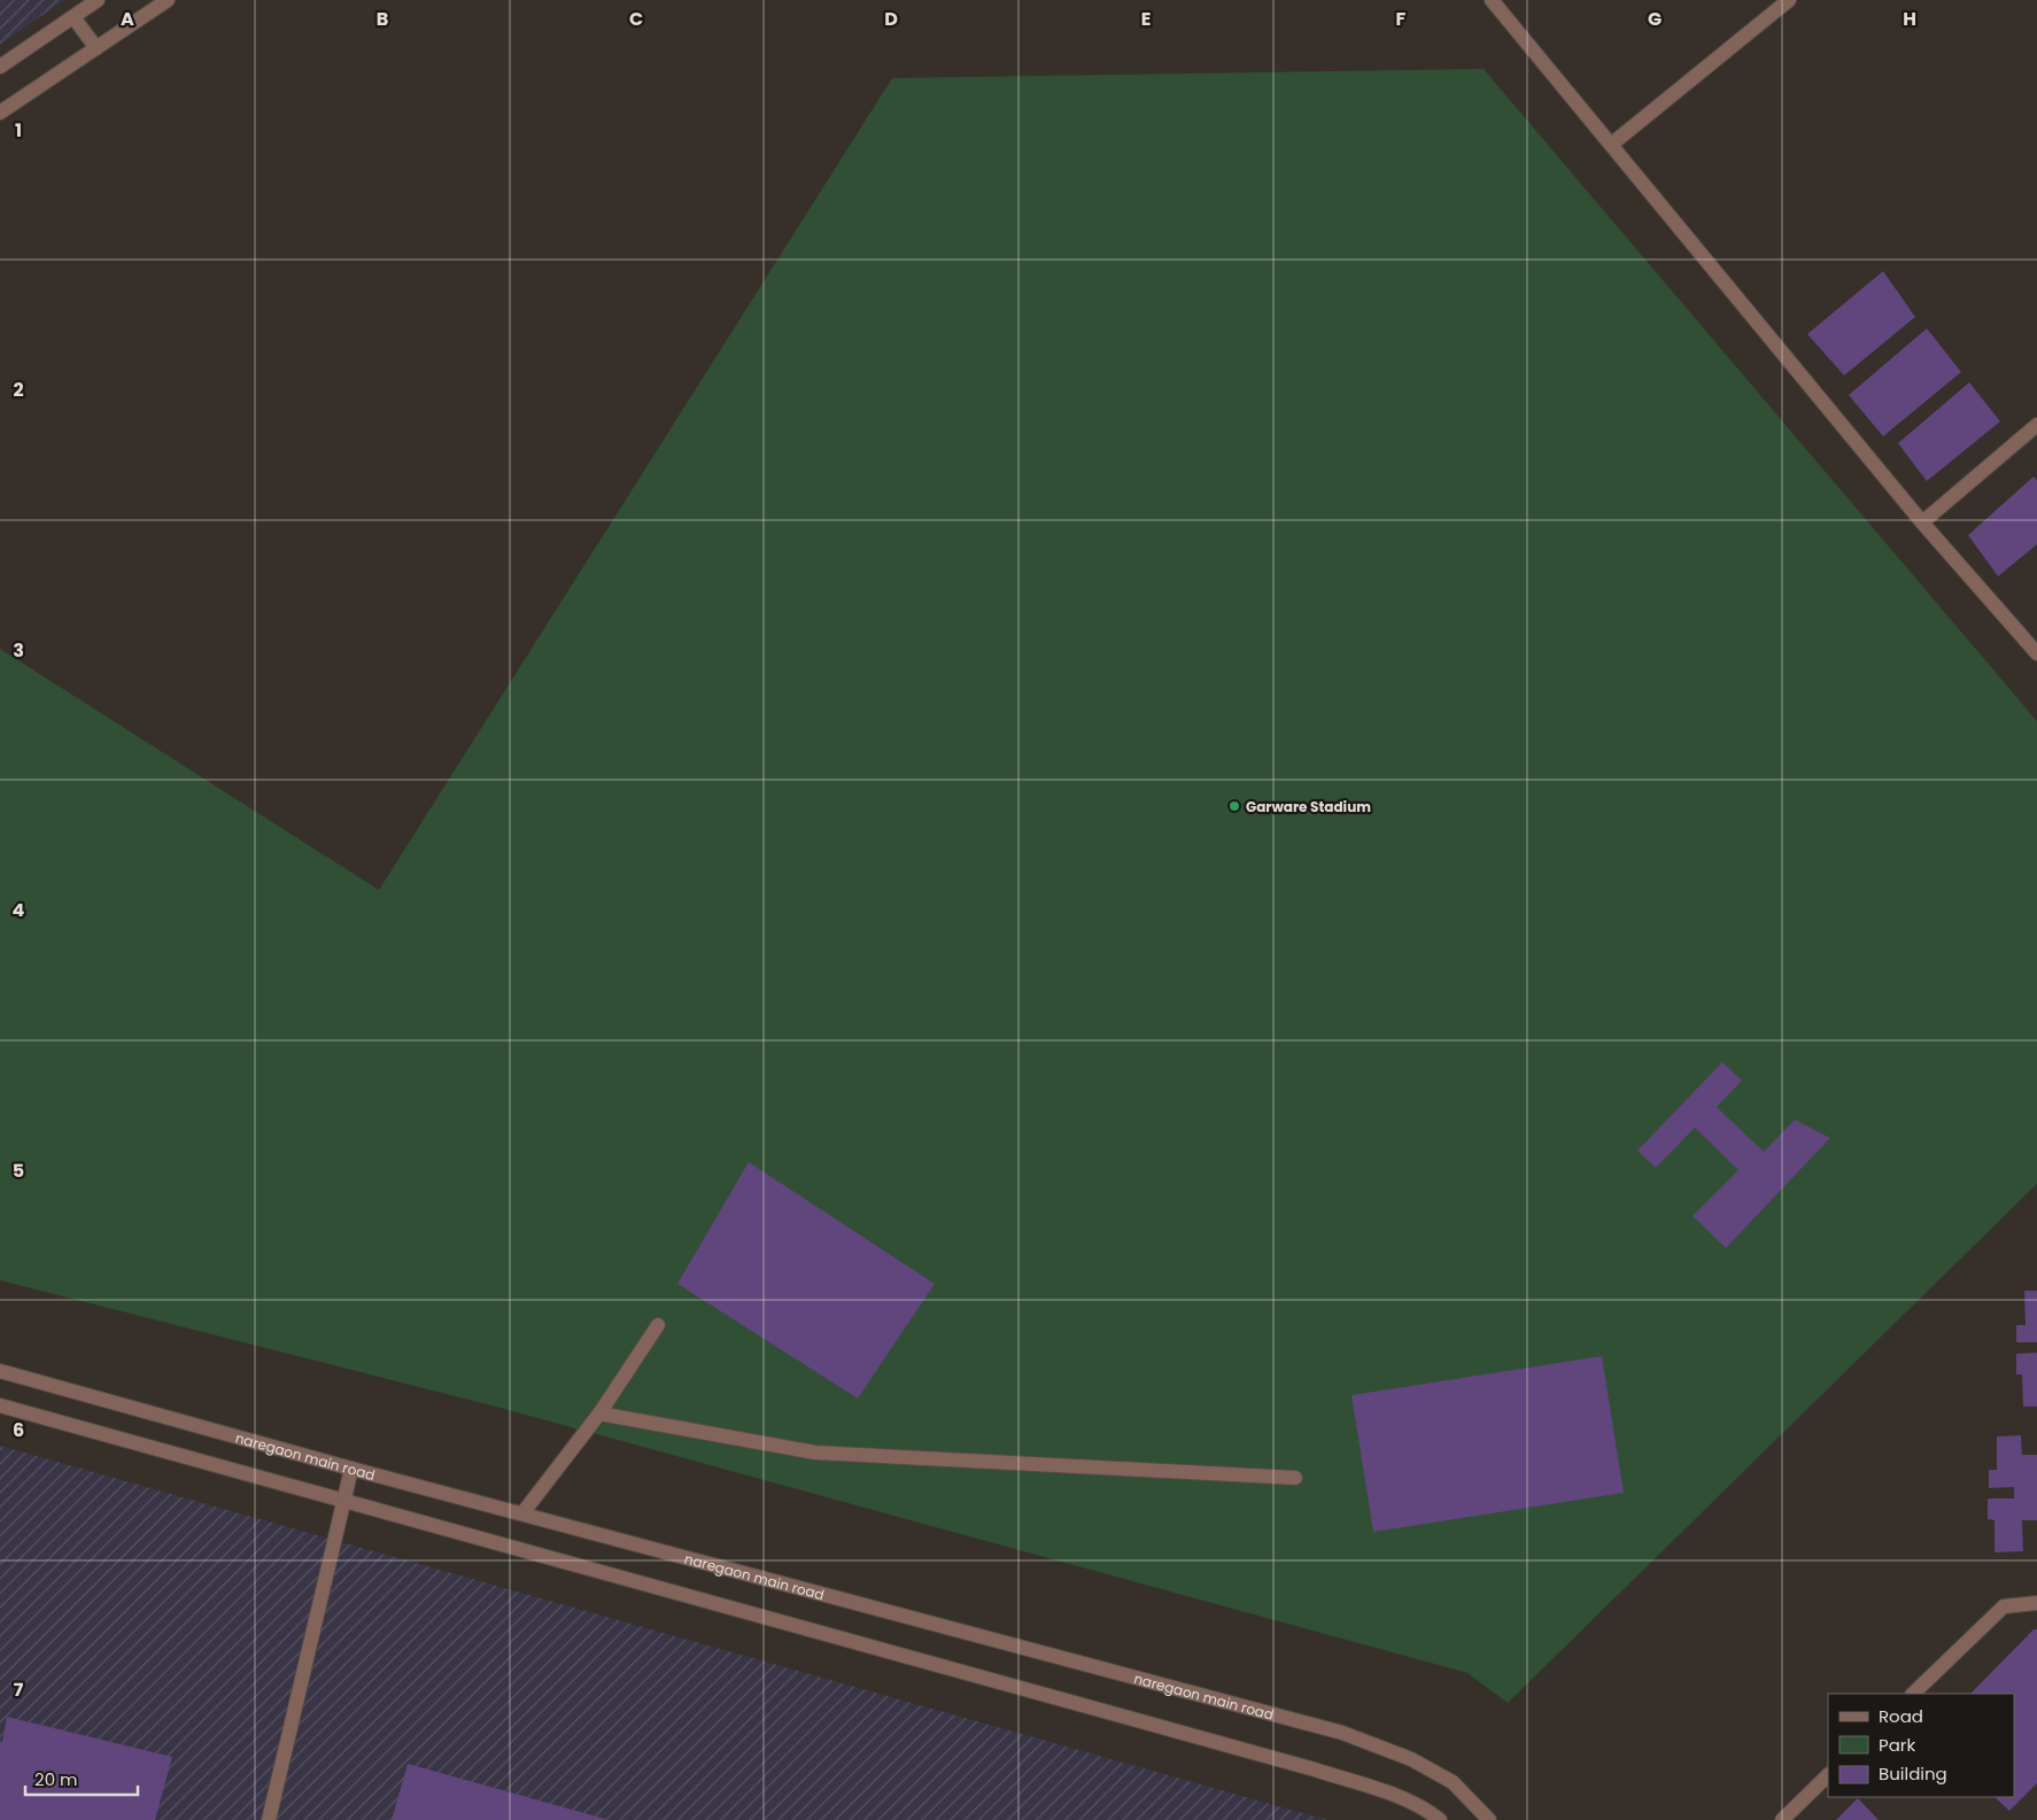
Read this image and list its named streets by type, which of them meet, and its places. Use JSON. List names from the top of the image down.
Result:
{
  "streets": {
    "street": ["naregaon main road"]
  },
  "places": ["Garware Stadium"],
  "legend": ["Road", "Park", "Building"],
  "scale_bar": "20 m",
  "grid": {
    "columns": [
      "A",
      "B",
      "C",
      "D",
      "E",
      "F",
      "G",
      "H"
    ],
    "rows": [
      "1",
      "2",
      "3",
      "4",
      "5",
      "6",
      "7"
    ]
  }
}
